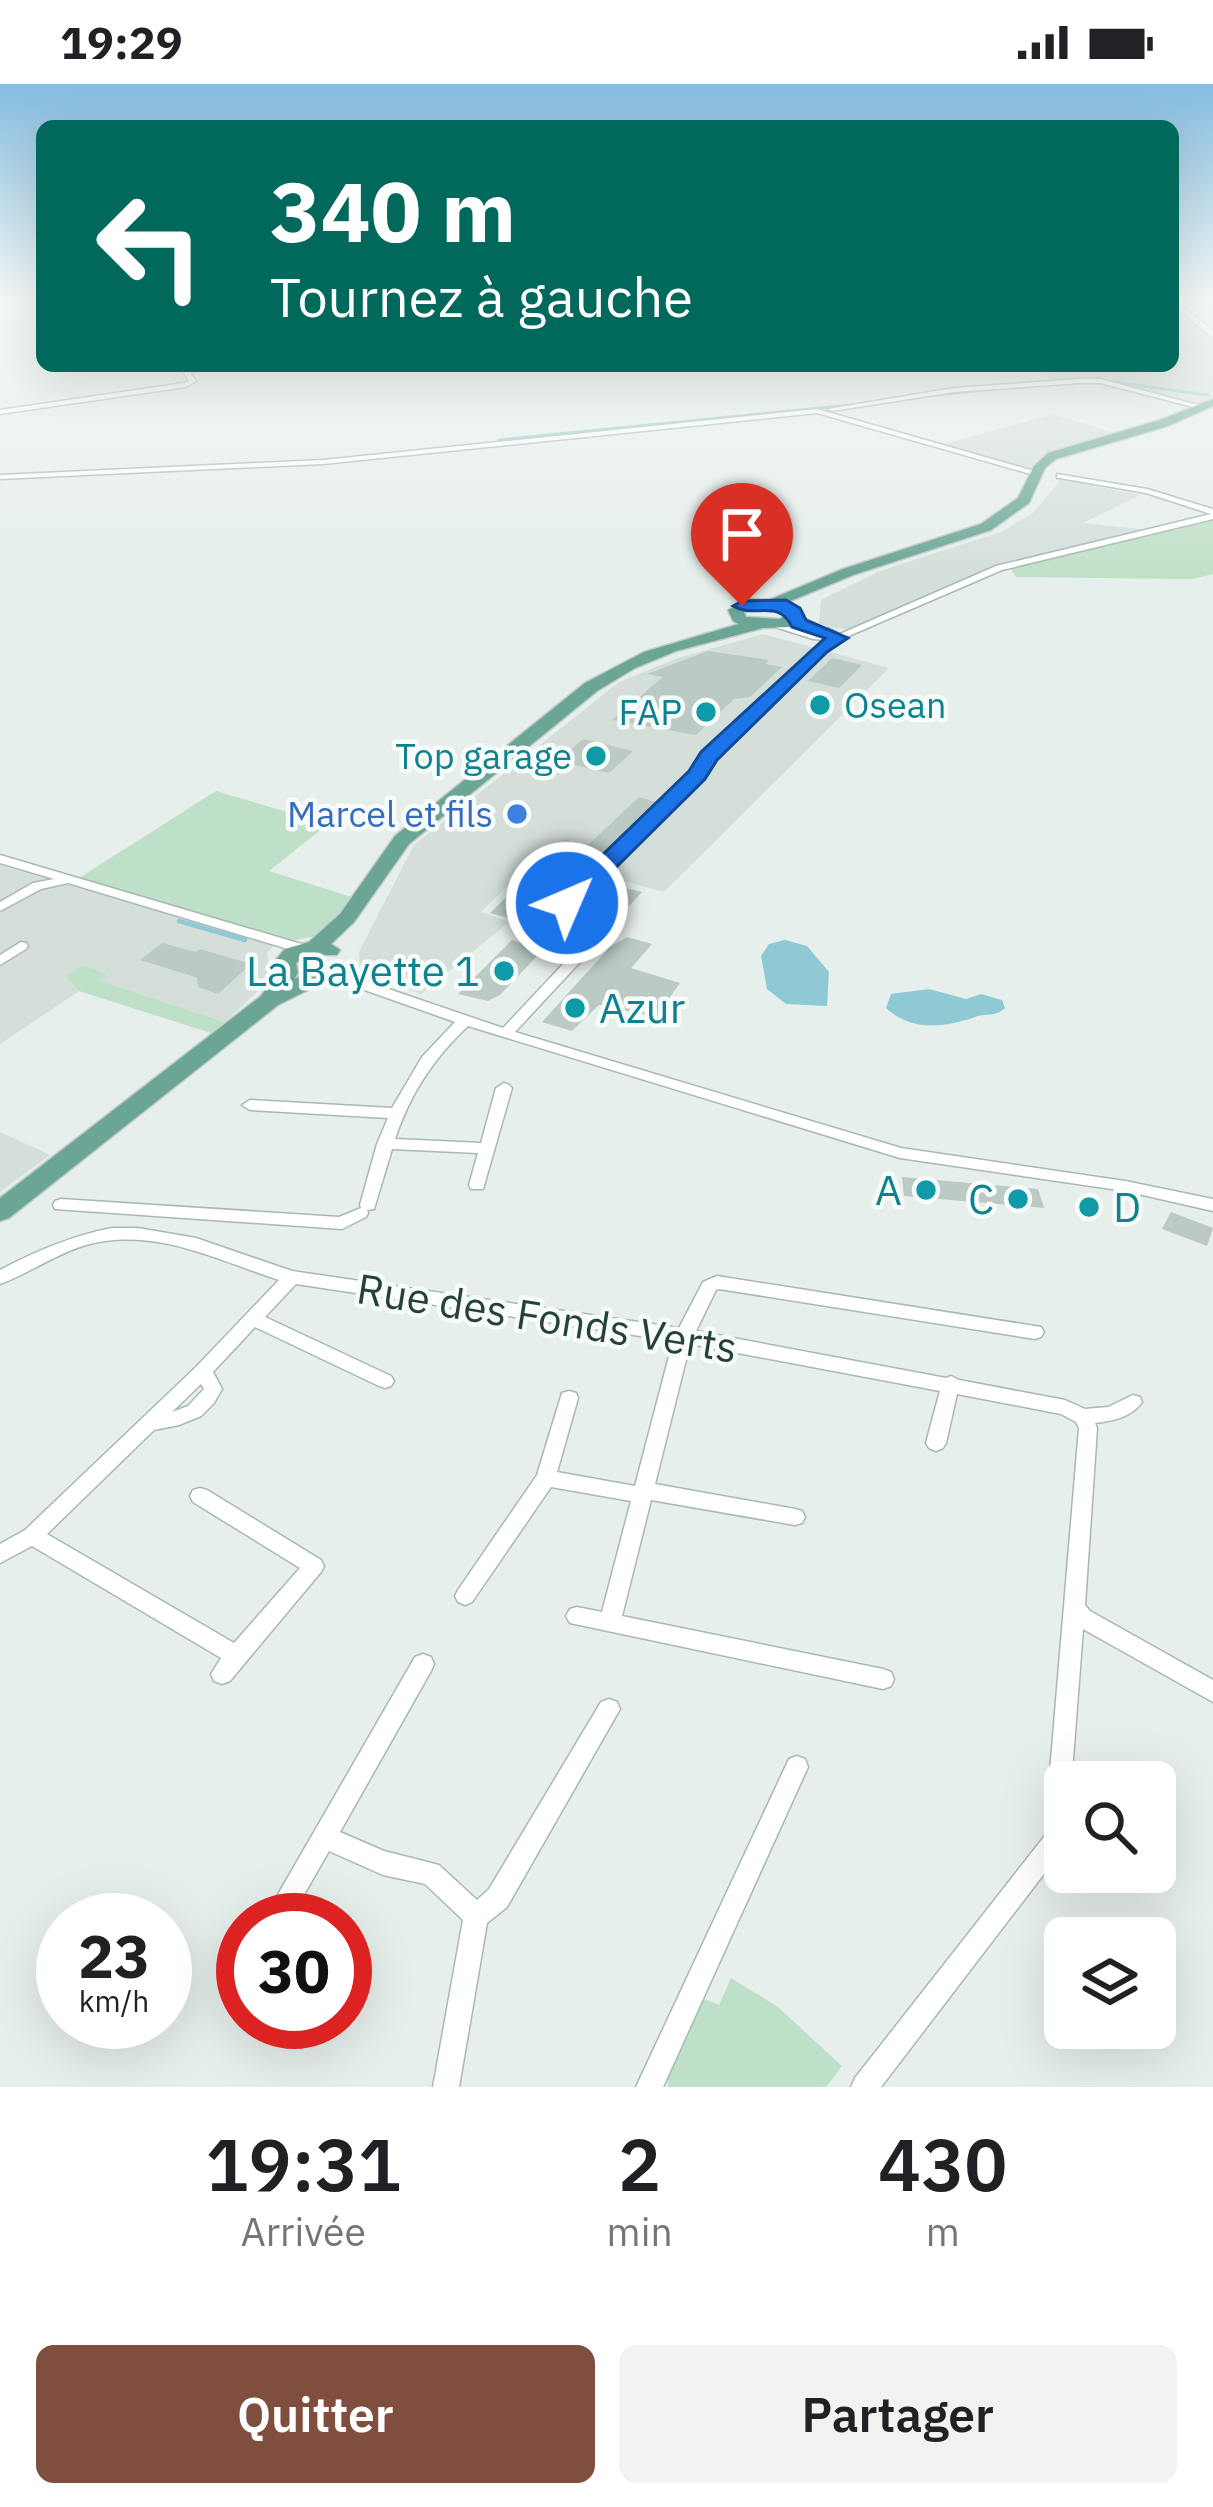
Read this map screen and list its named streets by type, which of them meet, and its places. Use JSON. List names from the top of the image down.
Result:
{
  "streets": {
    "street": ["Rue des Fonds Verts"]
  },
  "places": [
    "Osean",
    "FAP",
    "Top garage",
    "Marcel et fils",
    "La Bayette 1",
    "Azur",
    "A",
    "C",
    "D"
  ],
  "page": {
    "status": "19:29",
    "turn": ["340 m", "Tournez à gauche"],
    "speed": "23 km/h",
    "limit": "30",
    "eta": [
      "19:31",
      "Arrivée",
      "2",
      "min",
      "430",
      "m"
    ],
    "buttons": ["Quitter", "Partager"]
  }
}
